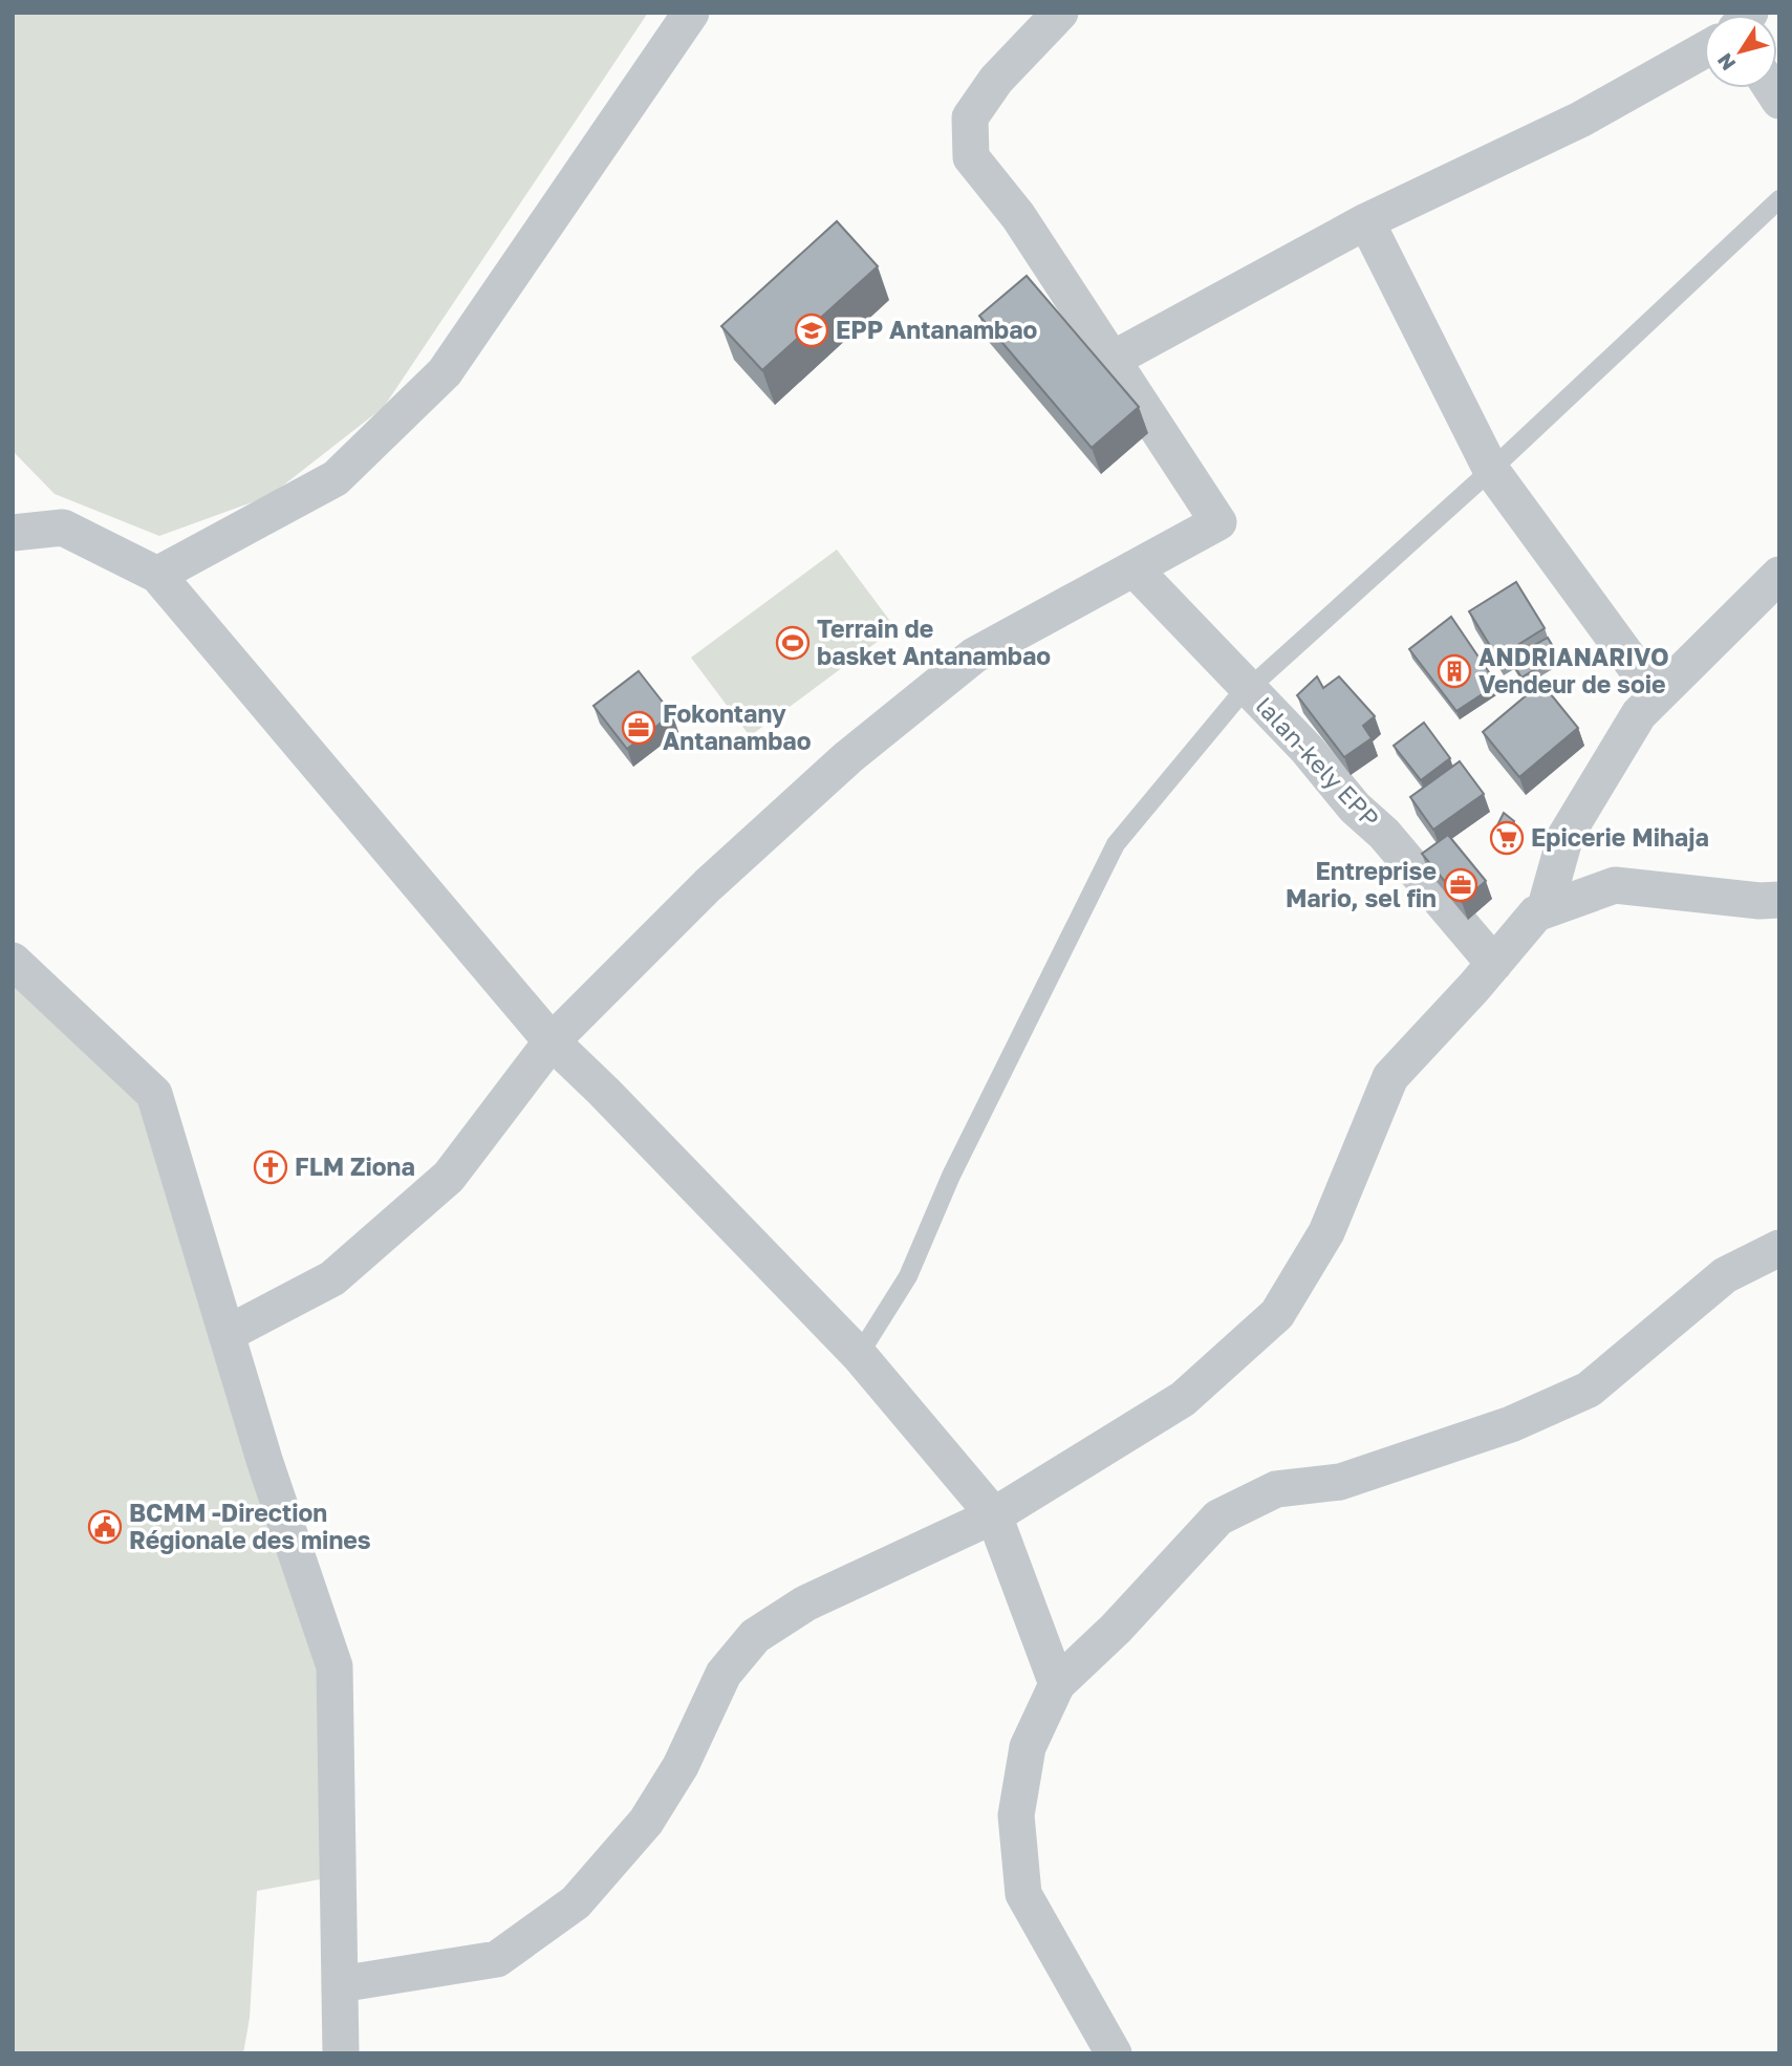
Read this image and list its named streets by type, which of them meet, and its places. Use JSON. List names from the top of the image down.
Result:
{
  "streets": {
    "street": ["lalan-kely EPP"]
  },
  "places": {
    "school or university": ["EPP Antanambao"],
    "sports": ["Terrain de basket Antanambao"],
    "building": ["ANDRIANARIVO Vendeur de soie"],
    "office": ["Fokontany Antanambao", "Entreprise Mario, sel fin"],
    "supermarket": ["Epicerie Mihaja"],
    "church": ["FLM Ziona"],
    "public building": ["BCMM -Direction Régionale des mines"]
  },
  "north": "bottom left"
}
